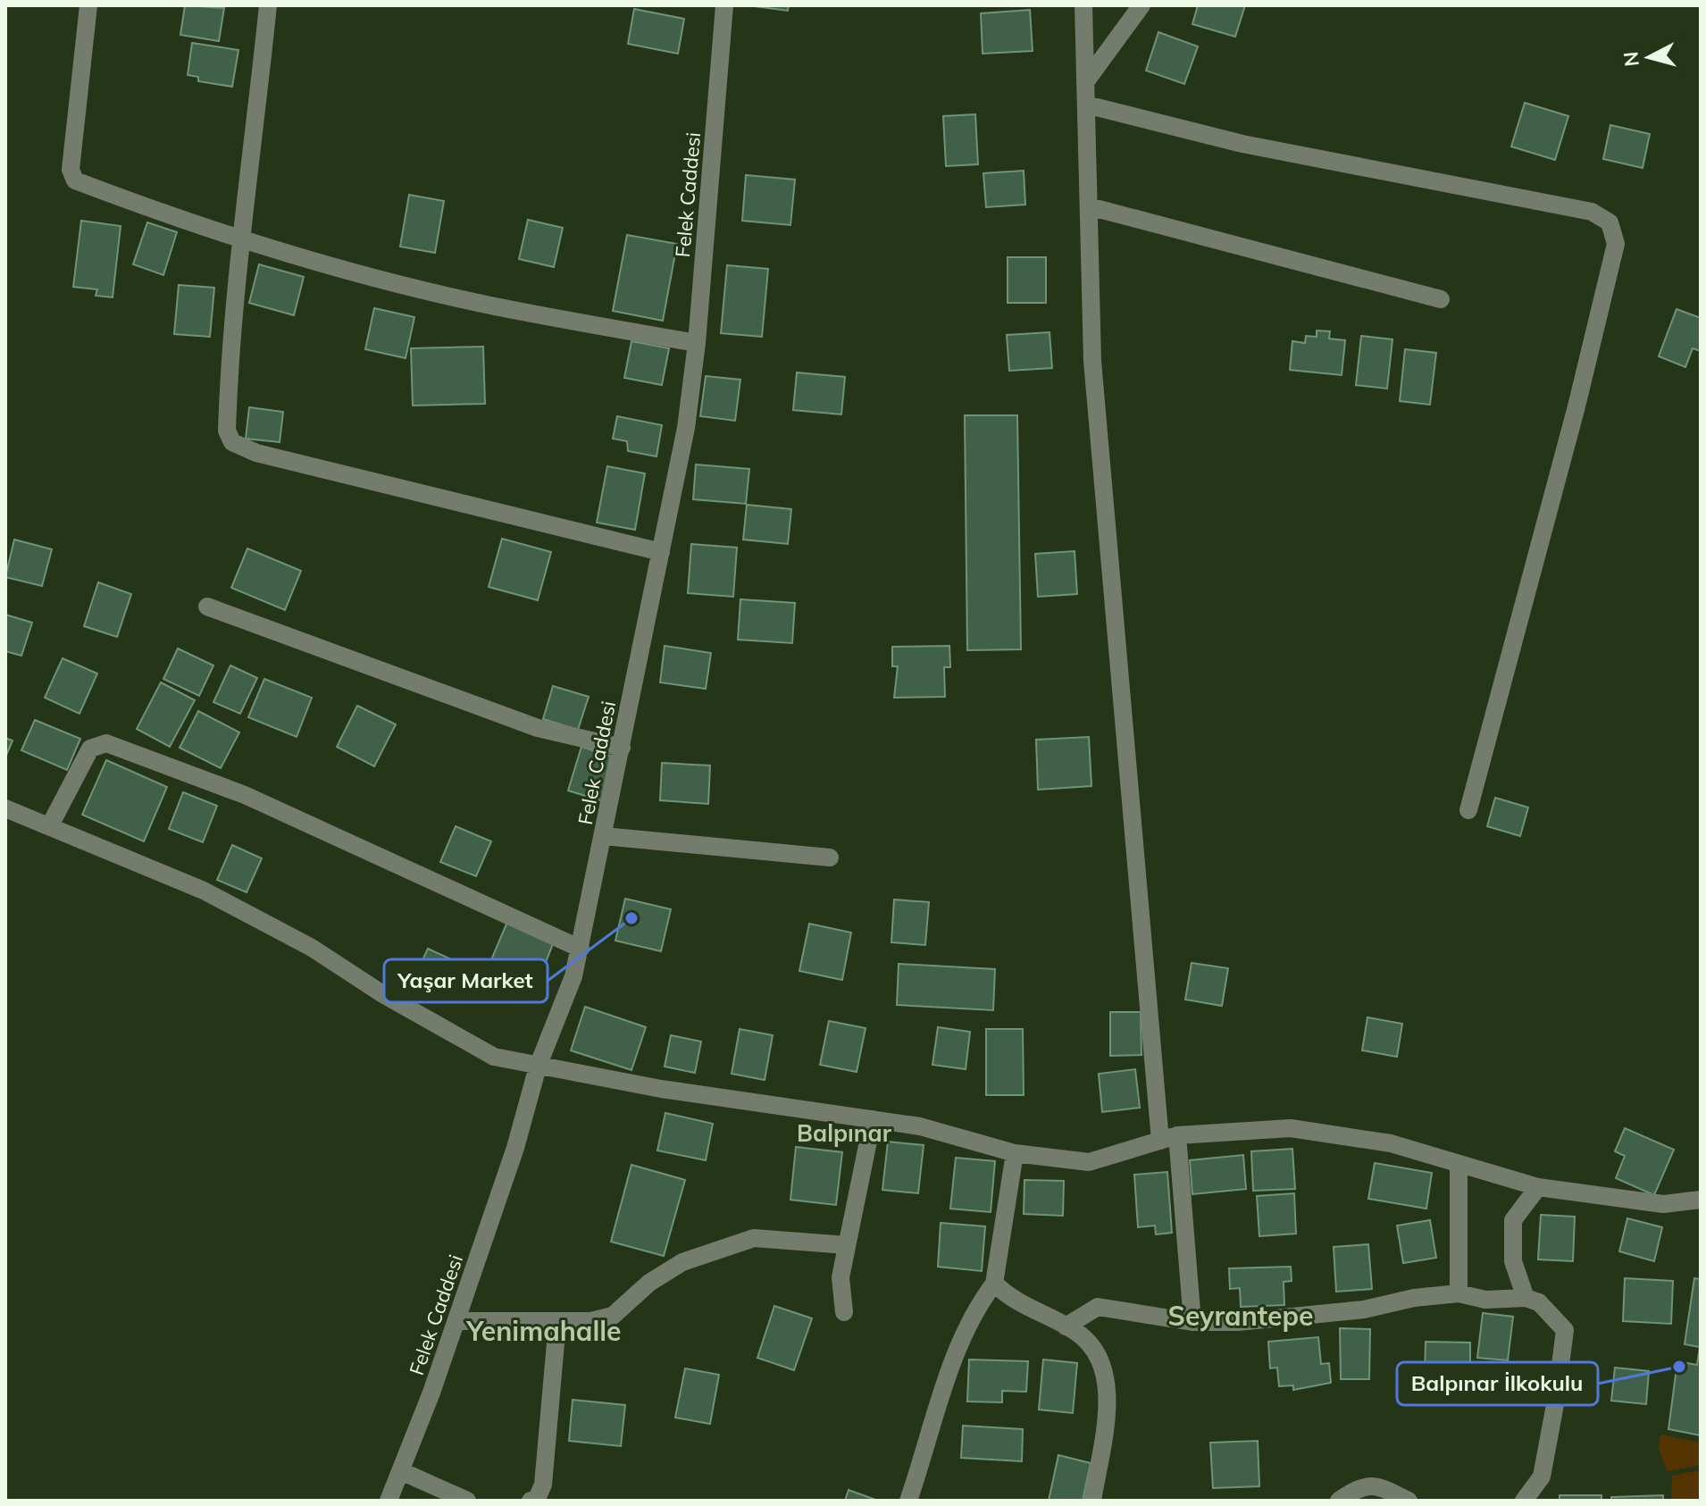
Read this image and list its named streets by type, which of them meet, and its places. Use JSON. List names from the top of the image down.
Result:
{
  "streets": {
    "street": ["Felek Caddesi"]
  },
  "districts": ["Balpınar", "Seyrantepe", "Yenimahalle"],
  "places": ["Yaşar Market", "Balpınar İlkokulu"],
  "north": "left"
}
